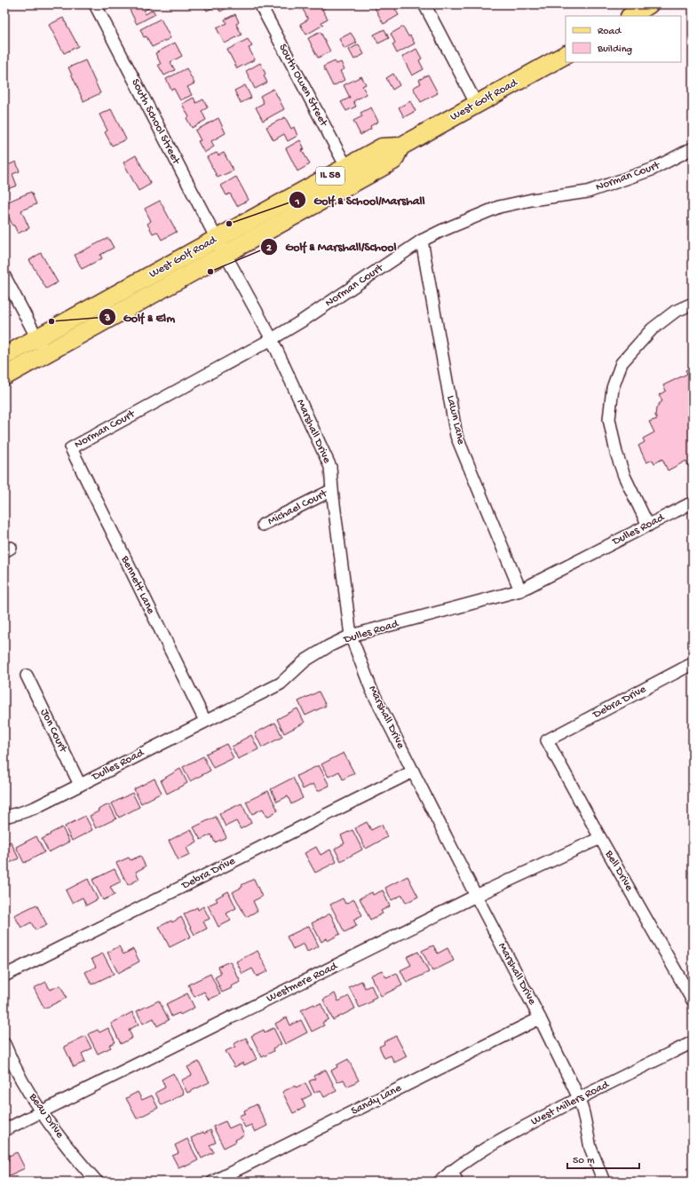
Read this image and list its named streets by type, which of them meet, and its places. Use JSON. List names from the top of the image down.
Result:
{
  "streets": {
    "main road": ["West Golf Road", "IL 58"],
    "street": [
      "South Owen Street",
      "South School Street",
      "Norman Court",
      "Lawn Lane",
      "Marshall Drive",
      "Michael Court",
      "Dulles Road",
      "Bennett Lane",
      "Debra Drive",
      "Jon Court",
      "Bell Drive",
      "Westmere Road",
      "Sandy Lane",
      "West Millers Road",
      "Beau Drive"
    ]
  },
  "crossings": [
    ["South Owen Street", "West Golf Road"],
    ["West Golf Road", "South School Street"],
    ["West Golf Road", "Marshall Drive"],
    ["South School Street", "Marshall Drive"],
    ["Norman Court", "Lawn Lane"],
    ["Norman Court", "Marshall Drive"],
    ["Norman Court", "Bennett Lane"],
    ["Lawn Lane", "Dulles Road"],
    ["Marshall Drive", "Michael Court"],
    ["Marshall Drive", "Dulles Road"],
    ["Marshall Drive", "Debra Drive"],
    ["Marshall Drive", "Westmere Road"],
    ["Marshall Drive", "Sandy Lane"],
    ["Marshall Drive", "West Millers Road"],
    ["Dulles Road", "Bennett Lane"],
    ["Dulles Road", "Jon Court"],
    ["Debra Drive", "Bell Drive"],
    ["Bell Drive", "Westmere Road"],
    ["Westmere Road", "Beau Drive"]
  ],
  "places": ["Golf & School/Marshall", "Golf & Marshall/School", "Golf & Elm"],
  "legend": ["Road", "Building"],
  "scale_bar": "50 m"
}
